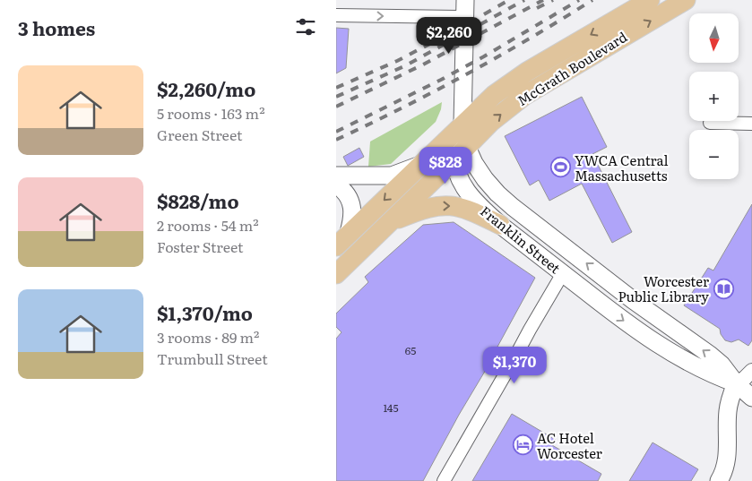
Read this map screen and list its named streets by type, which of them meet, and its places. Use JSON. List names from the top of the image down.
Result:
{
  "streets": {
    "main road": ["McGrath Boulevard", "Franklin Street"]
  },
  "crossings": [
    ["McGrath Boulevard", "Franklin Street"]
  ],
  "places": {
    "sports": ["YWCA Central Massachusetts"],
    "library": ["Worcester Public Library"],
    "hotel": ["AC Hotel Worcester"]
  },
  "house_numbers": ["65", "145"],
  "north": "bottom",
  "page": {
    "heading": "3 homes",
    "map_buttons": ["+", "−"],
    "price": ["$2,260", "$828", "$1,370"],
    "list": [
      {
        "name": "$2,260/mo",
        "note": "5 rooms · 163 m² · Green Street"
      },
      {
        "name": "$828/mo",
        "note": "2 rooms · 54 m² · Foster Street"
      },
      {
        "name": "$1,370/mo",
        "note": "3 rooms · 89 m² · Trumbull Street"
      }
    ]
  }
}
